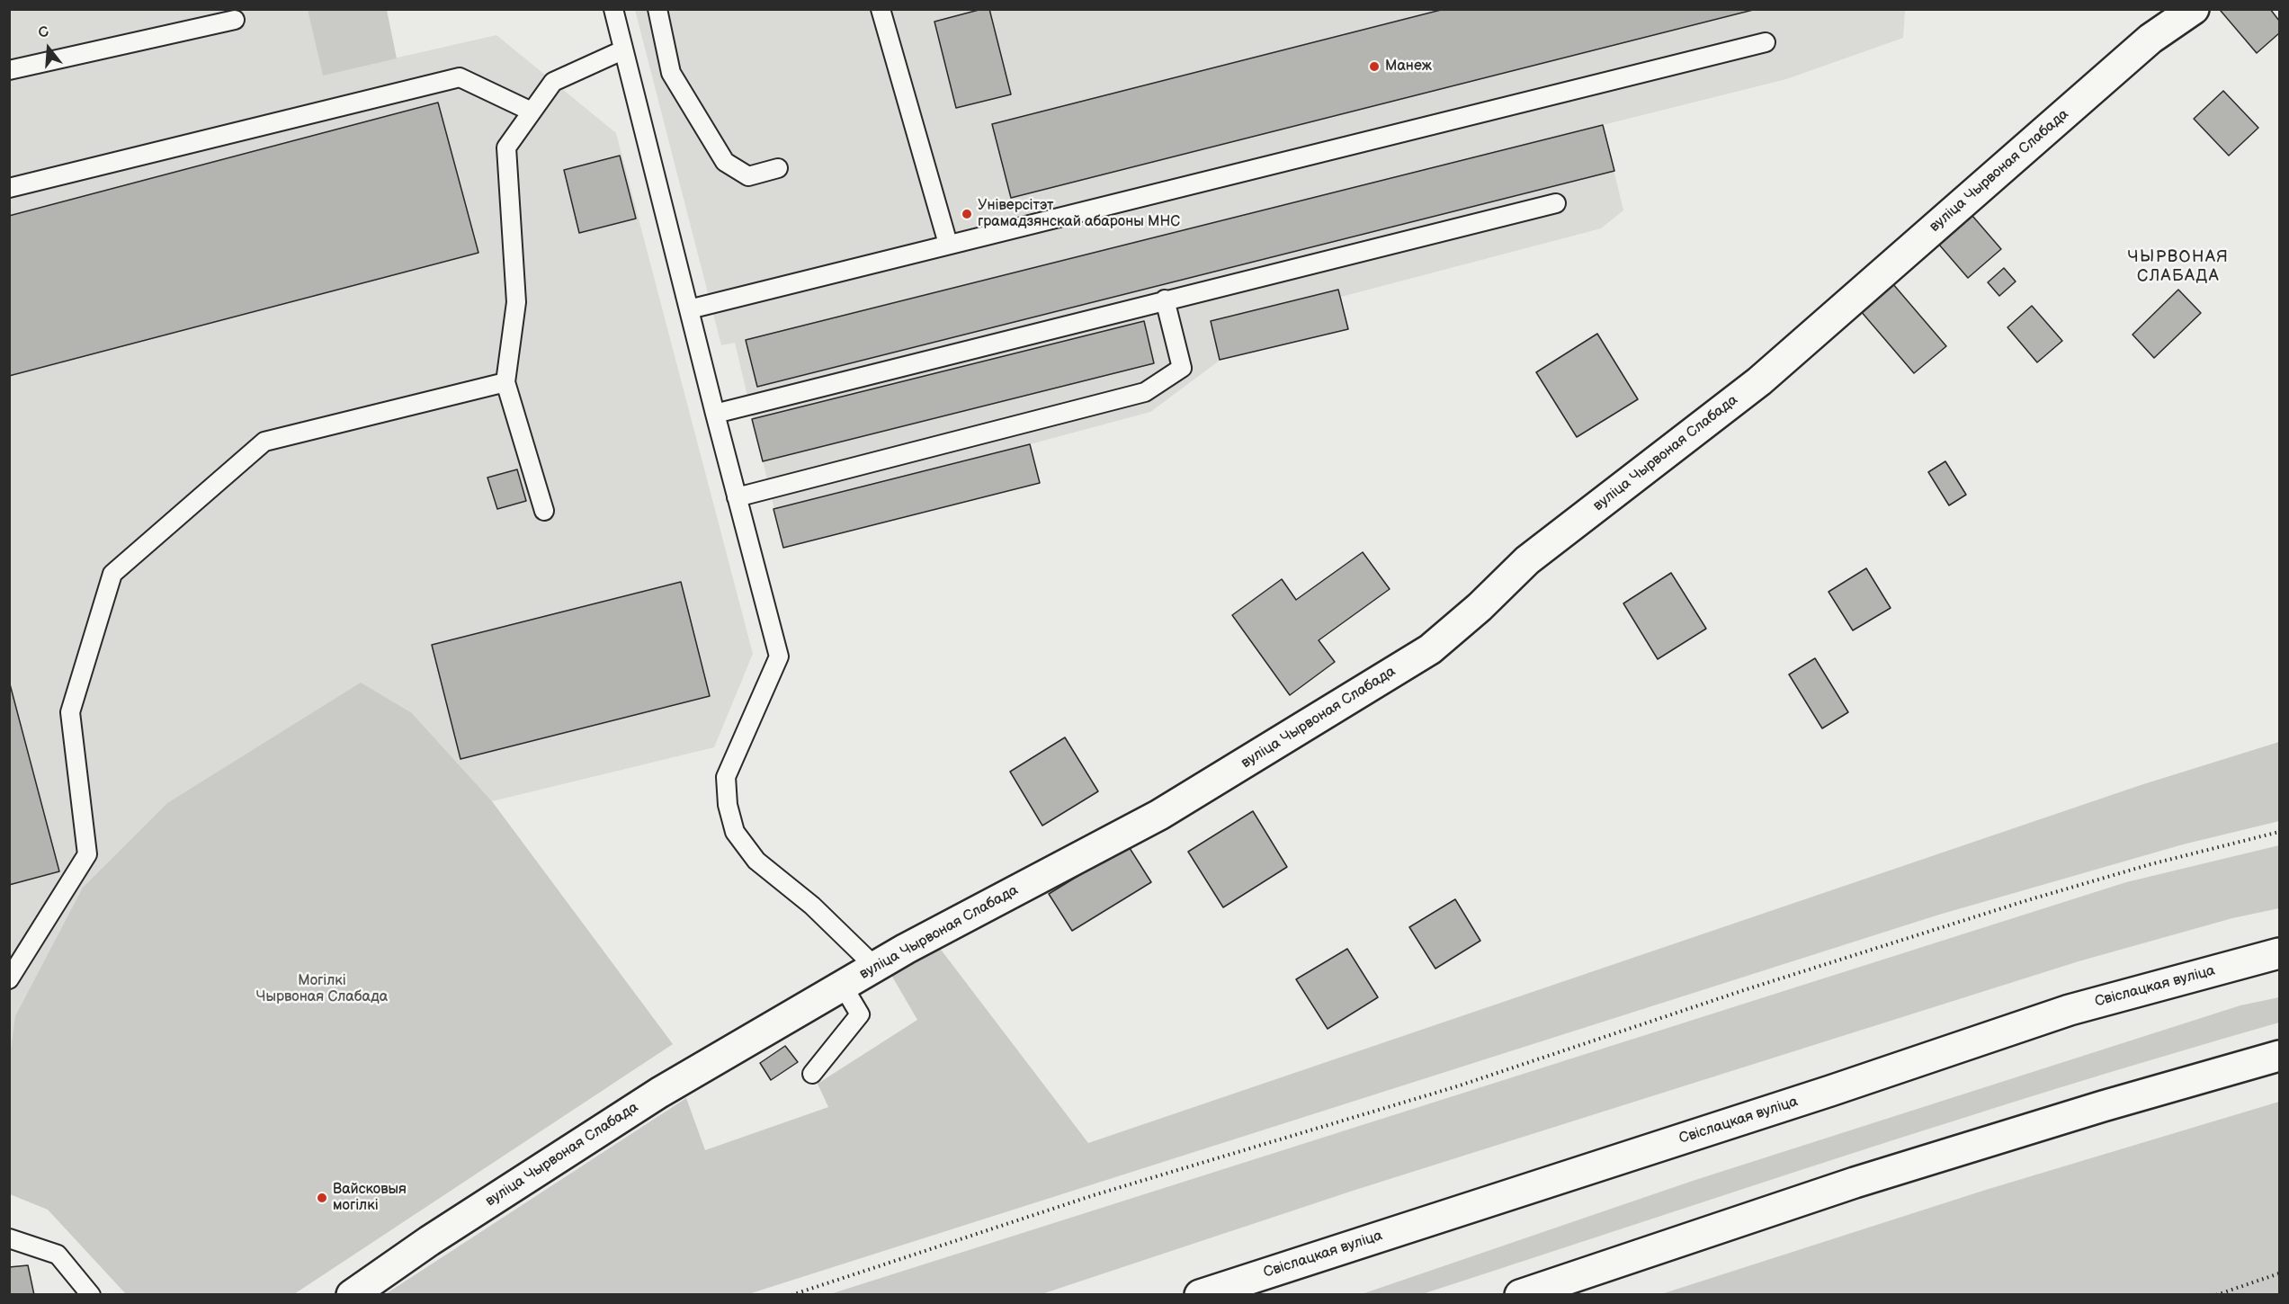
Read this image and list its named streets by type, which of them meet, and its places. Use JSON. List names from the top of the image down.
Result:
{
  "streets": {
    "street": ["вуліца Чырвоная Слабада", "Свіслацкая вуліца"]
  },
  "districts": ["ЧЫРВОНАЯ СЛАБАДА"],
  "parks": ["Могілкі Чырвоная Слабада"],
  "places": ["Манеж", "Універсітэт грамадзянскай абароны МНС", "Вайсковыя могілкі"],
  "north": "top"
}
